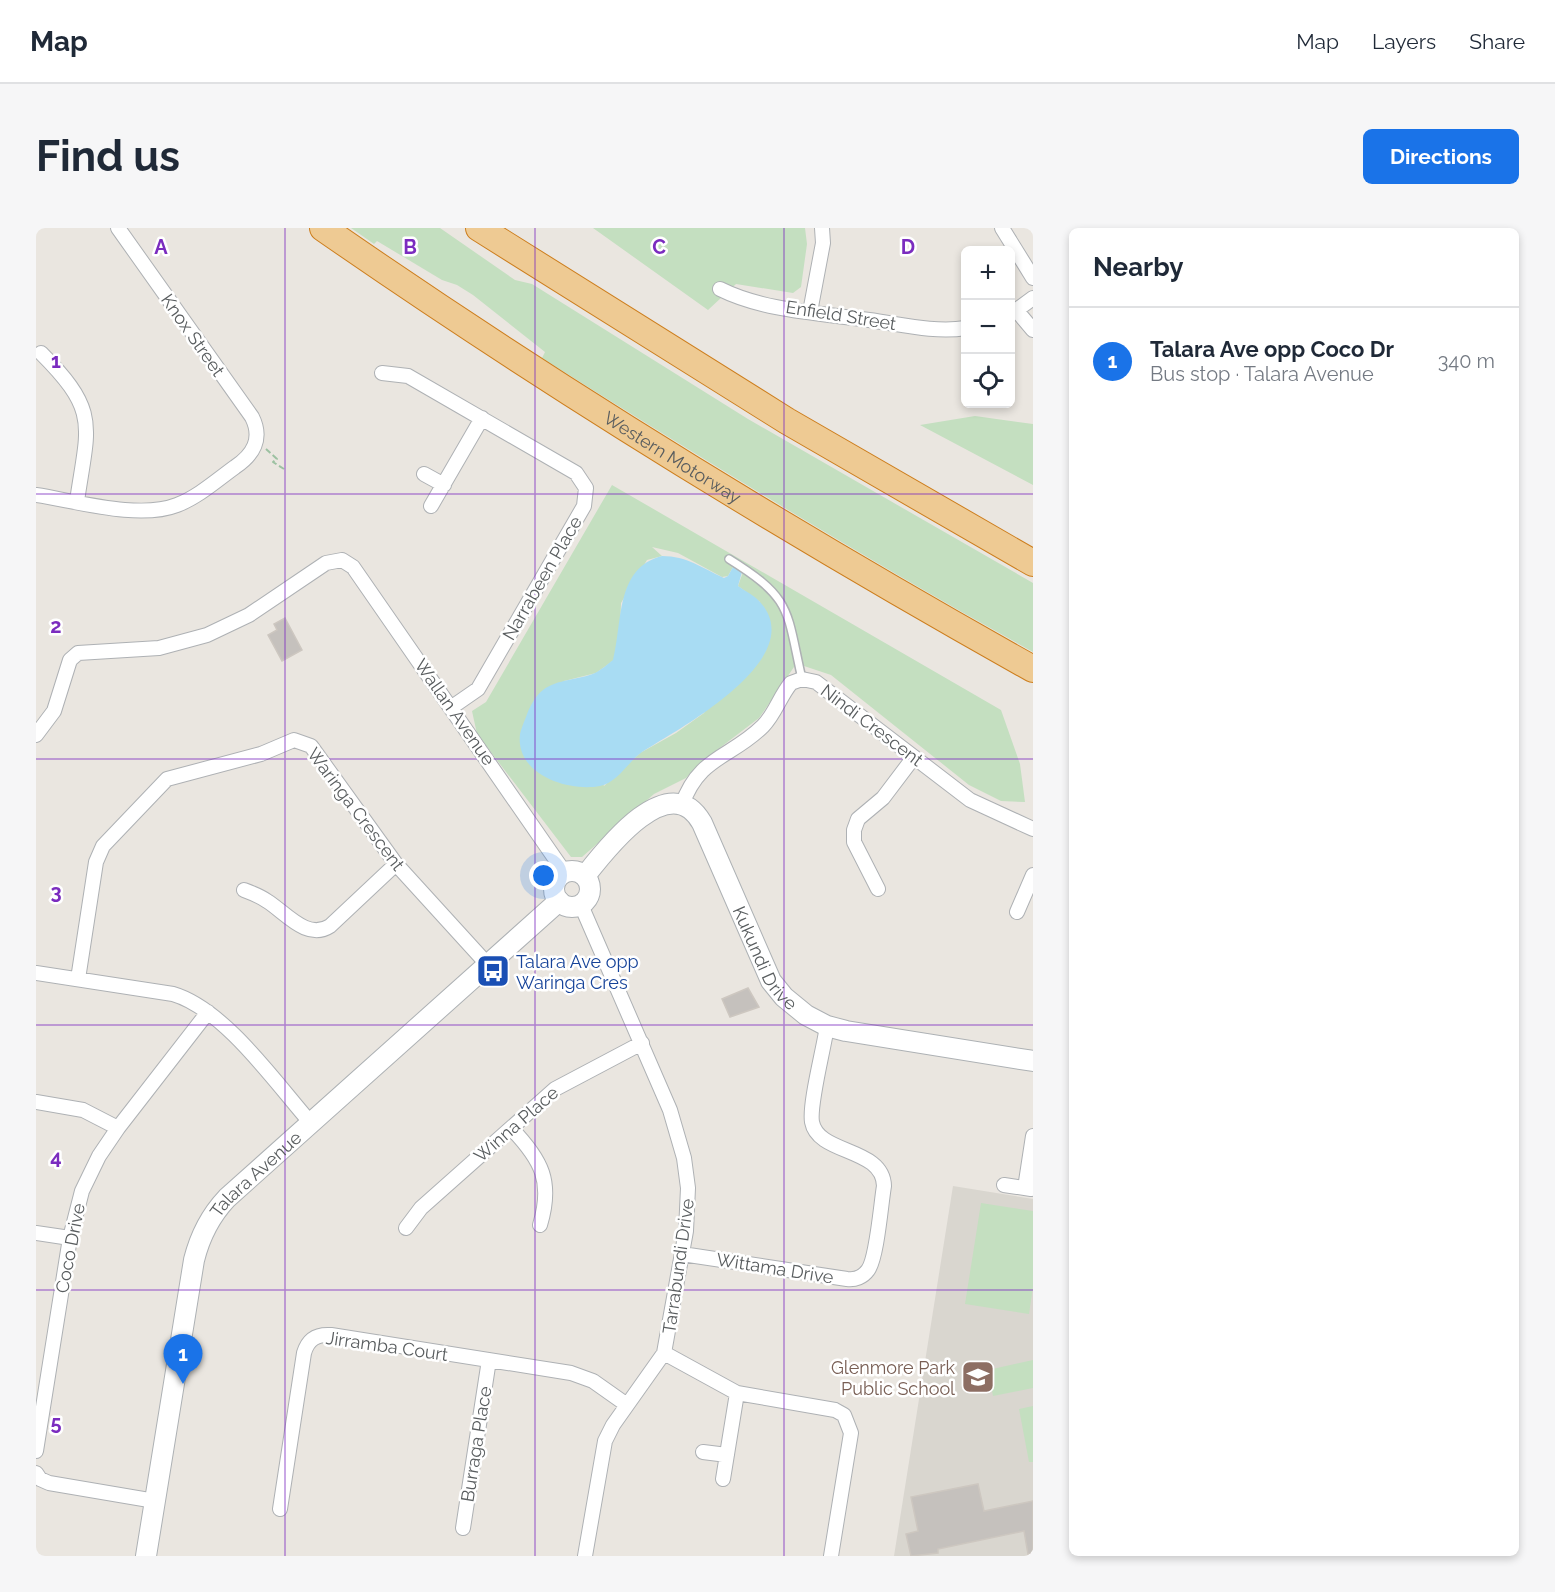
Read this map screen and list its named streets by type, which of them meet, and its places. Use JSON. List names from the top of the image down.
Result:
{
  "streets": {
    "highway": ["Western Motorway"],
    "street": [
      "Enfield Street",
      "Knox Street",
      "Narrabeen Place",
      "Wallan Avenue",
      "Nindi Crescent",
      "Waringa Crescent",
      "Kukundi Drive",
      "Winna Place",
      "Talara Avenue",
      "Coco Drive",
      "Tarrabundi Drive",
      "Wittama Drive",
      "Jirramba Court",
      "Burraga Place"
    ]
  },
  "crossings": [
    ["Narrabeen Place", "Wallan Avenue"],
    ["Wallan Avenue", "Talara Avenue"],
    ["Wallan Avenue", "Tarrabundi Drive"],
    ["Nindi Crescent", "Kukundi Drive"],
    ["Waringa Crescent", "Talara Avenue"],
    ["Kukundi Drive", "Wittama Drive"],
    ["Winna Place", "Tarrabundi Drive"],
    ["Talara Avenue", "Tarrabundi Drive"],
    ["Tarrabundi Drive", "Wittama Drive"],
    ["Tarrabundi Drive", "Jirramba Court"],
    ["Jirramba Court", "Burraga Place"]
  ],
  "places": {
    "bus stop": ["Talara Ave opp Waringa Cres"],
    "school or university": ["Glenmore Park Public School"]
  },
  "page": {
    "header": "Map",
    "nav": ["Map", "Layers", "Share"],
    "buttons": "Directions",
    "title": "Find us",
    "heading": "Nearby",
    "map_buttons": ["+", "−"],
    "list": [
      {
        "mark": "1",
        "name": "Talara Ave opp Coco Dr",
        "note": "Bus stop · Talara Avenue",
        "value": "340 m"
      }
    ],
    "pins": "1"
  },
  "grid": {
    "columns": [
      "A",
      "B",
      "C",
      "D"
    ],
    "rows": [
      "1",
      "2",
      "3",
      "4",
      "5"
    ]
  }
}
